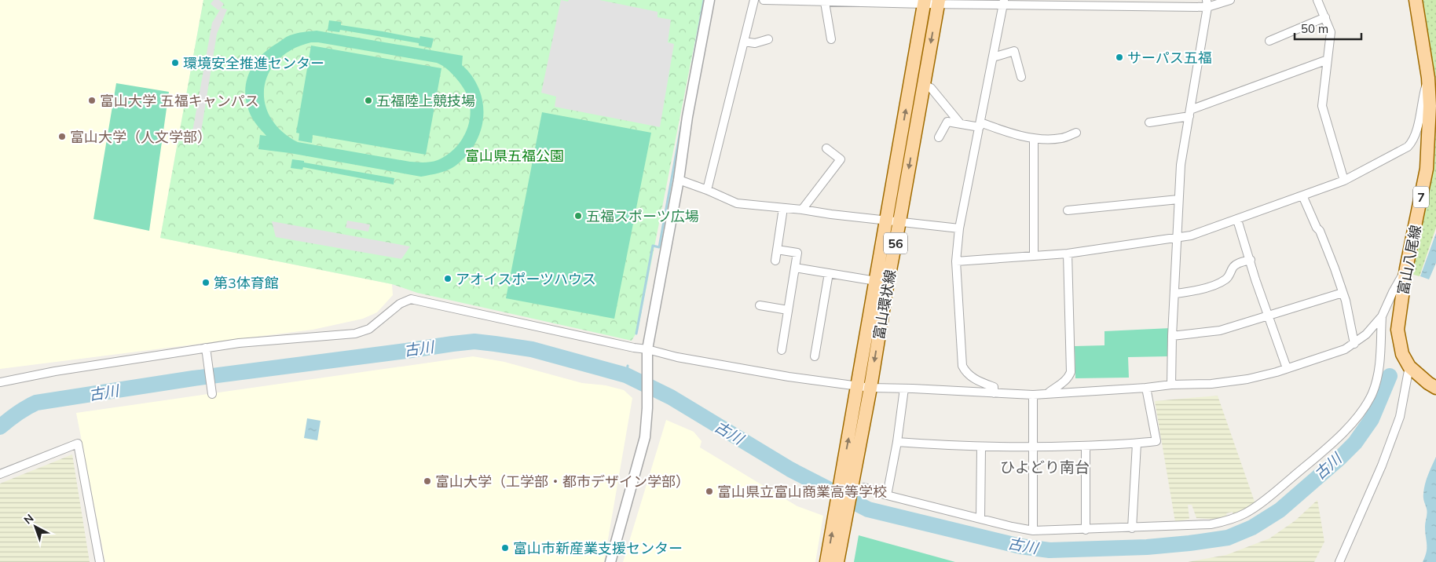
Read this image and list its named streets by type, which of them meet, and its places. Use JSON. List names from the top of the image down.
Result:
{
  "streets": {
    "main road": [
      "7",
      "56",
      "富山八尾線",
      "富山環状線"
    ]
  },
  "districts": ["ひよどり南台"],
  "water": ["古川"],
  "parks": ["富山県五福公園"],
  "places": [
    "サーパス五福",
    "環境安全推進センター",
    "富山大学 五福キャンパス",
    "五福陸上競技場",
    "富山大学（人文学部）",
    "五福スポーツ広場",
    "アオイスポーツハウス",
    "第3体育館",
    "富山大学（工学部・都市デザイン学部）",
    "富山県立富山商業高等学校",
    "富山市新産業支援センター"
  ],
  "scale_bar": "50 m",
  "north": "top left"
}
